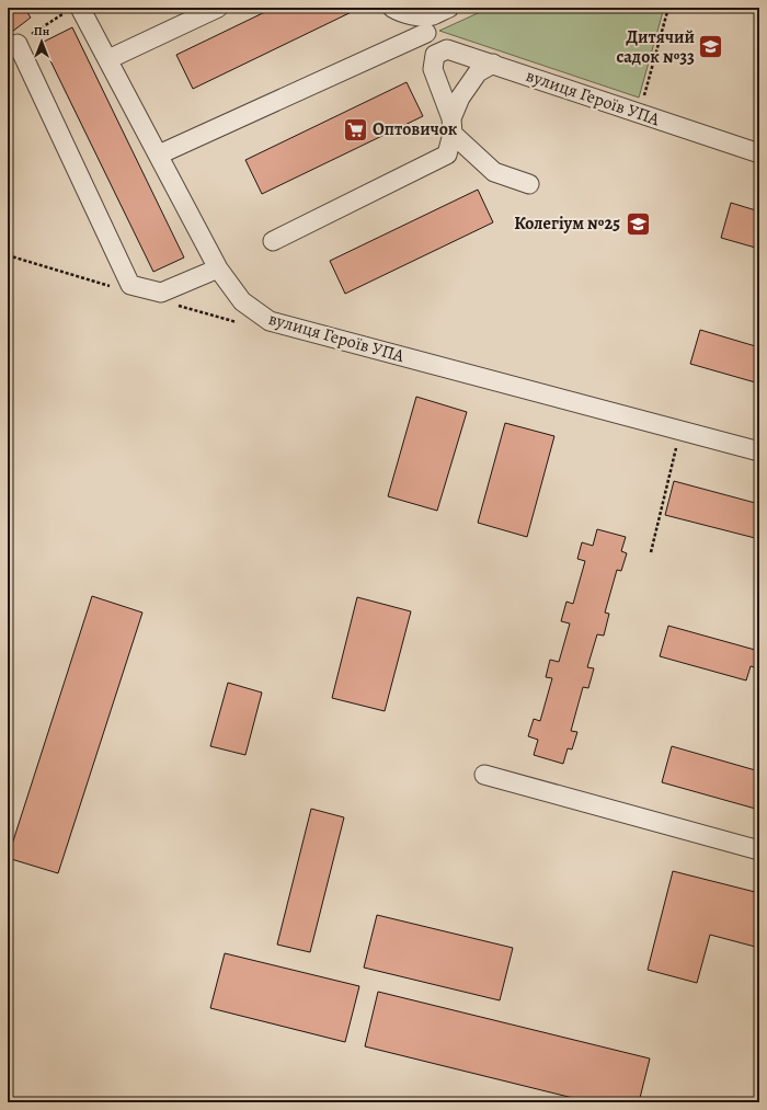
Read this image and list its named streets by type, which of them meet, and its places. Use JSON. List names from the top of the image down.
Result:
{
  "streets": {
    "street": ["вулиця Героїв УПА"]
  },
  "places": {
    "school or university": ["Дитячий садок №33", "Колегіум №25"],
    "supermarket": ["Оптовичок"]
  },
  "north": "top"
}
